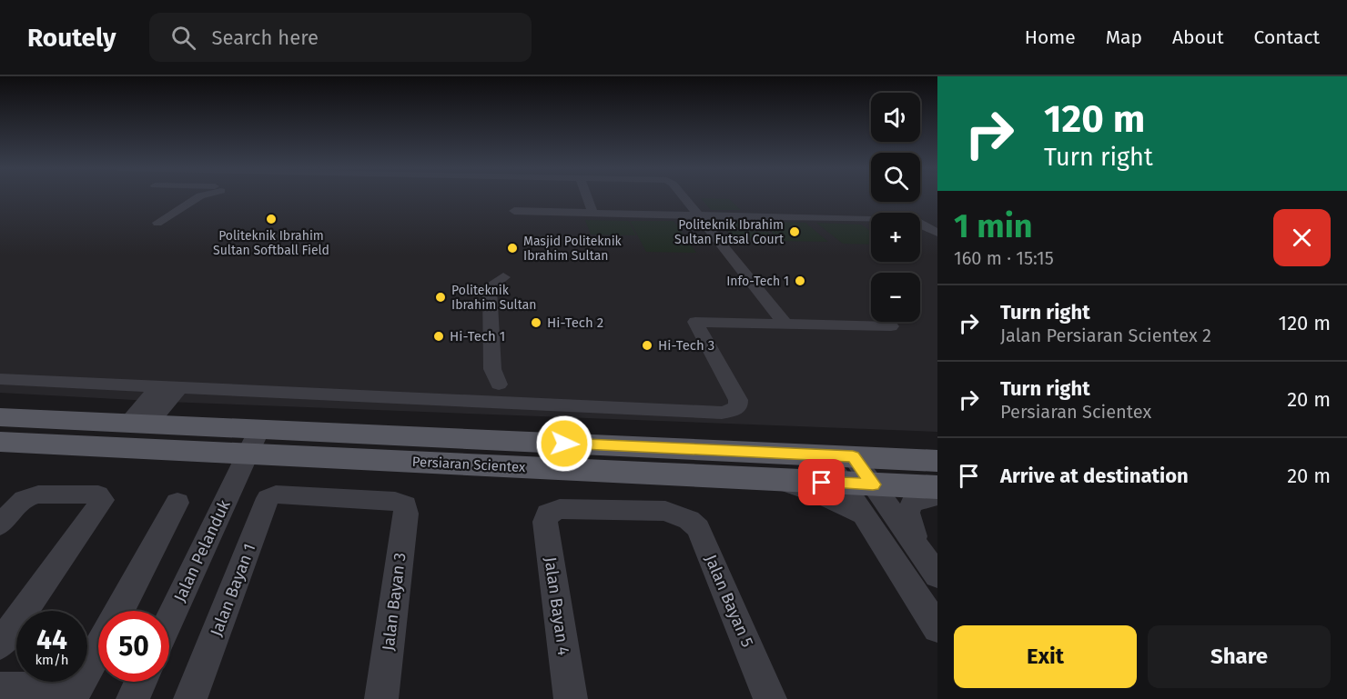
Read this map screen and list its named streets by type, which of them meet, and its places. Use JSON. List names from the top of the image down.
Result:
{
  "streets": {
    "main road": ["Persiaran Scientex"],
    "street": [
      "Jalan Pelanduk",
      "Jalan Bayan 1",
      "Jalan Bayan 5",
      "Jalan Bayan 3",
      "Jalan Bayan 4"
    ]
  },
  "crossings": [
    ["Persiaran Scientex", "Jalan Pelanduk"],
    ["Jalan Bayan 1", "Jalan Bayan 3"],
    ["Jalan Bayan 5", "Jalan Bayan 4"]
  ],
  "places": [
    "Politeknik Ibrahim Sultan Softball Field",
    "Politeknik Ibrahim Sultan Futsal Court",
    "Masjid Politeknik Ibrahim Sultan",
    "Info-Tech 1",
    "Politeknik Ibrahim Sultan",
    "Hi-Tech 2",
    "Hi-Tech 1",
    "Hi-Tech 3"
  ],
  "page": {
    "header": "Routely",
    "search": "Search here",
    "nav": [
      "Home",
      "Map",
      "About",
      "Contact"
    ],
    "turn": ["120 m", "Turn right"],
    "map_buttons": ["+", "−"],
    "heading": ["1 min", "160 m · 15:15"],
    "list": [
      {
        "name": "Turn right",
        "note": "Jalan Persiaran Scientex 2",
        "value": "120 m"
      },
      {
        "name": "Turn right",
        "note": "Persiaran Scientex",
        "value": "20 m"
      },
      {
        "name": "Arrive at destination",
        "value": "20 m"
      }
    ],
    "speed": "44 km/h",
    "limit": "50",
    "buttons": ["Exit", "Share"]
  }
}
